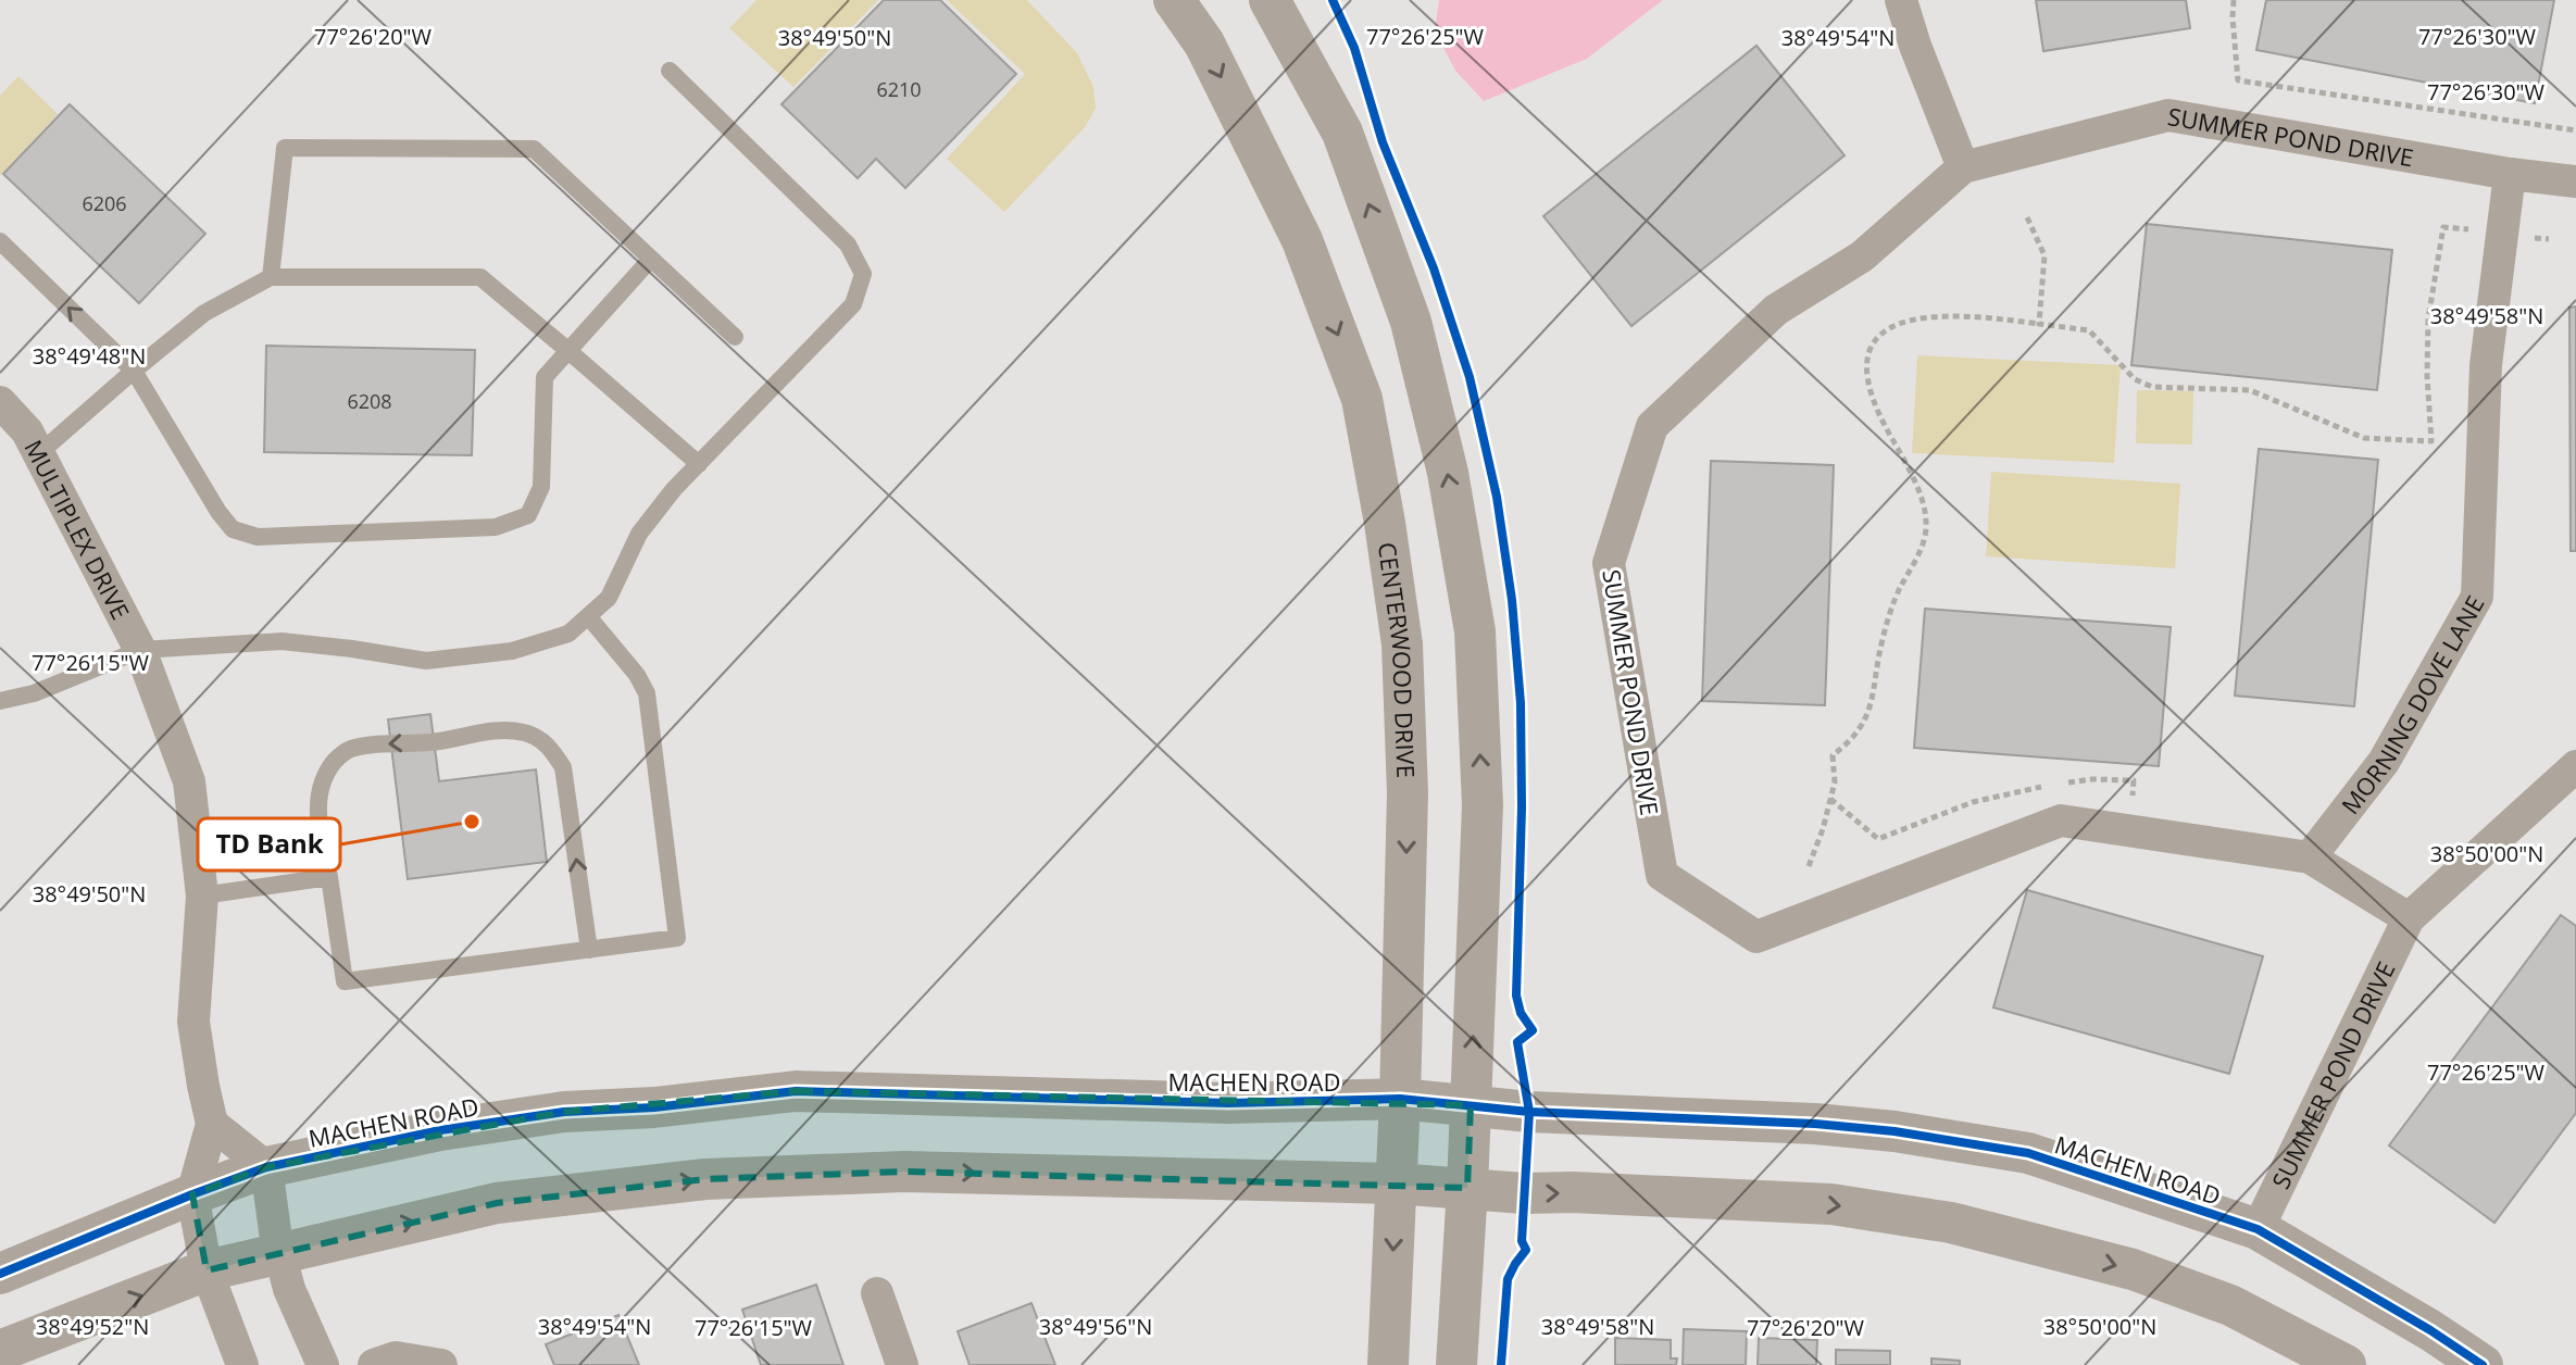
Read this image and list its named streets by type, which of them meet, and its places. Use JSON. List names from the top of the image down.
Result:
{
  "streets": {
    "street": [
      "SUMMER POND DRIVE",
      "MULTIPLEX DRIVE",
      "CENTERWOOD DRIVE",
      "MORNING DOVE LANE",
      "MACHEN ROAD"
    ]
  },
  "crossings": [
    ["SUMMER POND DRIVE", "MORNING DOVE LANE"],
    ["SUMMER POND DRIVE", "MACHEN ROAD"],
    ["CENTERWOOD DRIVE", "MACHEN ROAD"]
  ],
  "places": ["TD Bank"],
  "house_numbers": ["6210", "6206", "6208"],
  "coordinates": [
    "77°26'20\"W",
    "77°26'25\"W",
    "77°26'30\"W",
    "38°49'50\"N",
    "38°49'54\"N",
    "38°49'58\"N",
    "38°49'48\"N",
    "77°26'15\"W",
    "38°50'00\"N",
    "38°49'52\"N",
    "38°49'56\"N"
  ]
}
